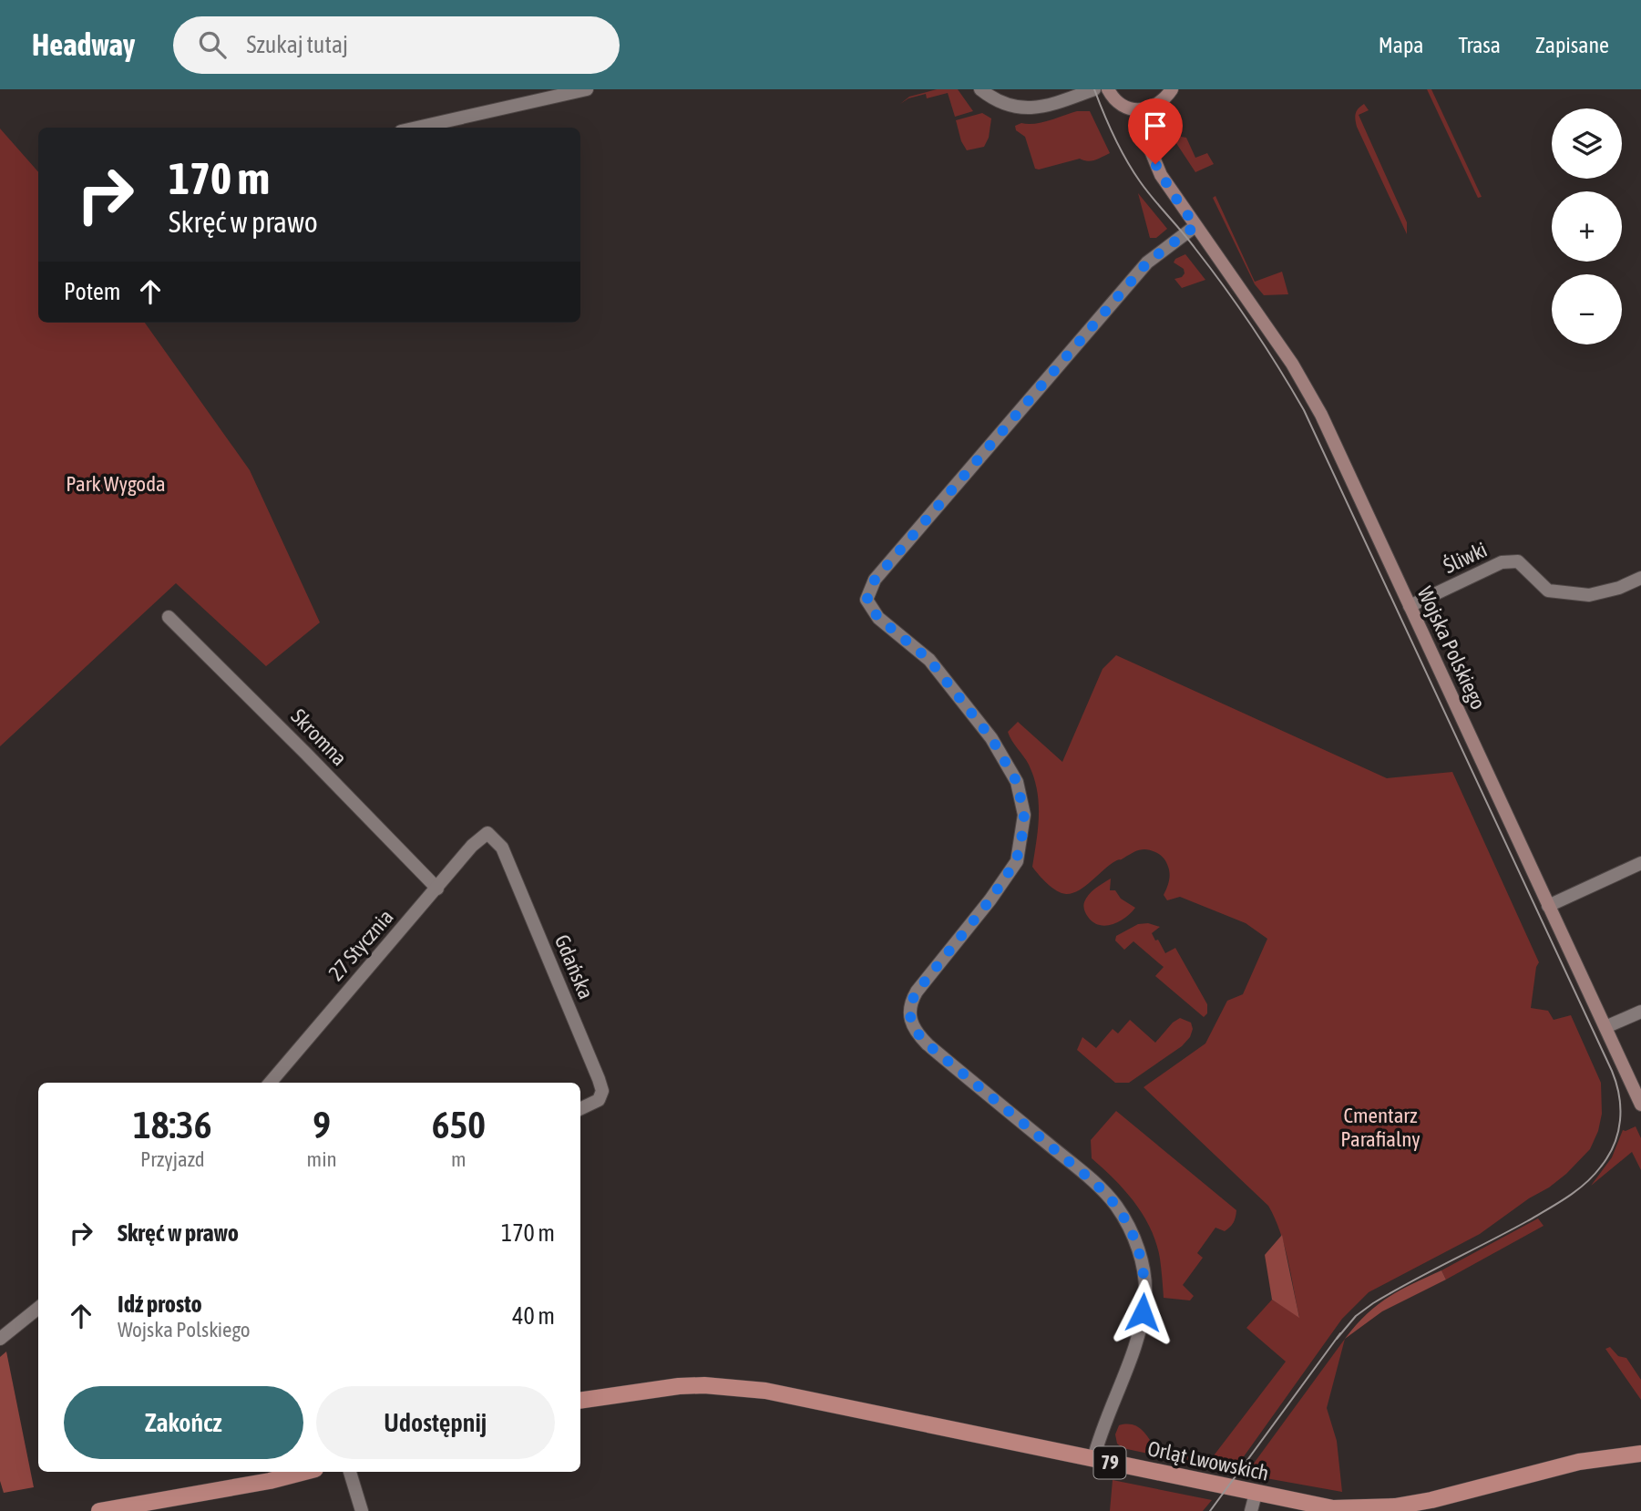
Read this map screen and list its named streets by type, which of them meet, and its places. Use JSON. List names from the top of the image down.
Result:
{
  "streets": {
    "main road": ["Wojska Polskiego", "Orląt Lwowskich", "79"],
    "street": [
      "Śliwki",
      "Skromna",
      "27 Stycznia",
      "Gdańska"
    ]
  },
  "crossings": [
    ["Śliwki", "Wojska Polskiego"],
    ["Skromna", "27 Stycznia"],
    ["27 Stycznia", "Gdańska"]
  ],
  "parks": ["Park Wygoda", "Cmentarz Parafialny"],
  "page": {
    "header": "Headway",
    "search": "Szukaj tutaj",
    "nav": ["Mapa", "Trasa", "Zapisane"],
    "map_buttons": ["+", "−"],
    "turn": ["170 m", "Skręć w prawo"],
    "then": "Potem",
    "eta": [
      "18:36",
      "Przyjazd",
      "9",
      "min",
      "650",
      "m"
    ],
    "list": [
      {
        "name": "Skręć w prawo",
        "value": "170 m"
      },
      {
        "name": "Idź prosto",
        "note": "Wojska Polskiego",
        "value": "40 m"
      }
    ],
    "buttons": ["Zakończ", "Udostępnij"]
  }
}
